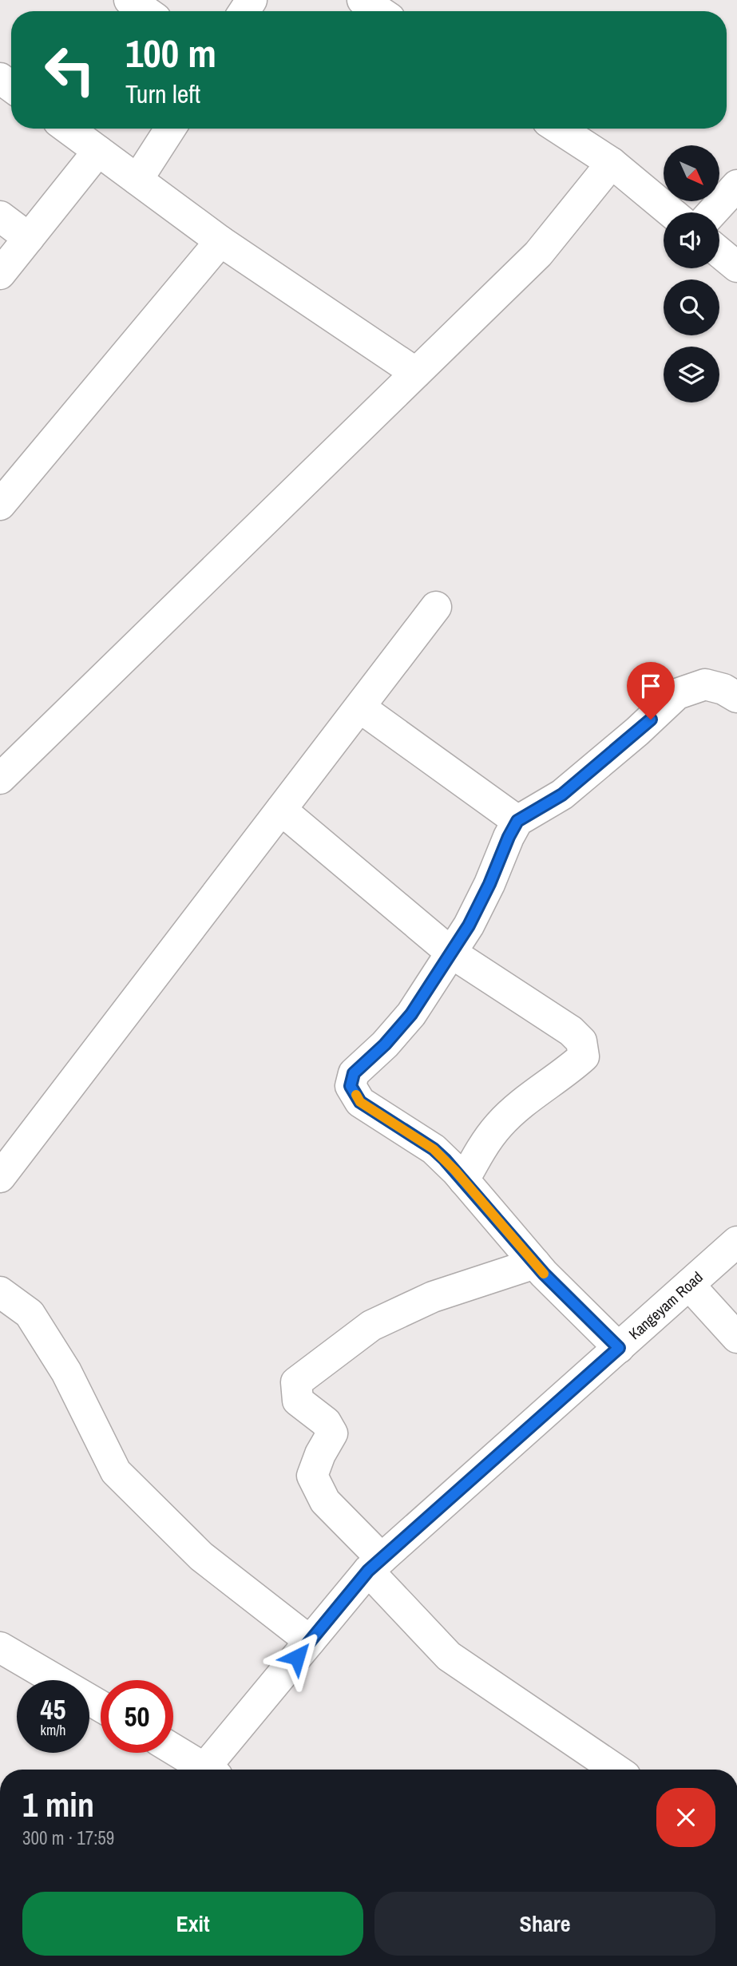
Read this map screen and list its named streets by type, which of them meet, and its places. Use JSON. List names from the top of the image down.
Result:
{
  "streets": {
    "street": ["Kangeyam Road"]
  },
  "north": "bottom right",
  "page": {
    "turn": ["100 m", "Turn left"],
    "speed": "45 km/h",
    "limit": "50",
    "heading": ["1 min", "300 m · 17:59"],
    "buttons": ["Exit", "Share"]
  }
}
